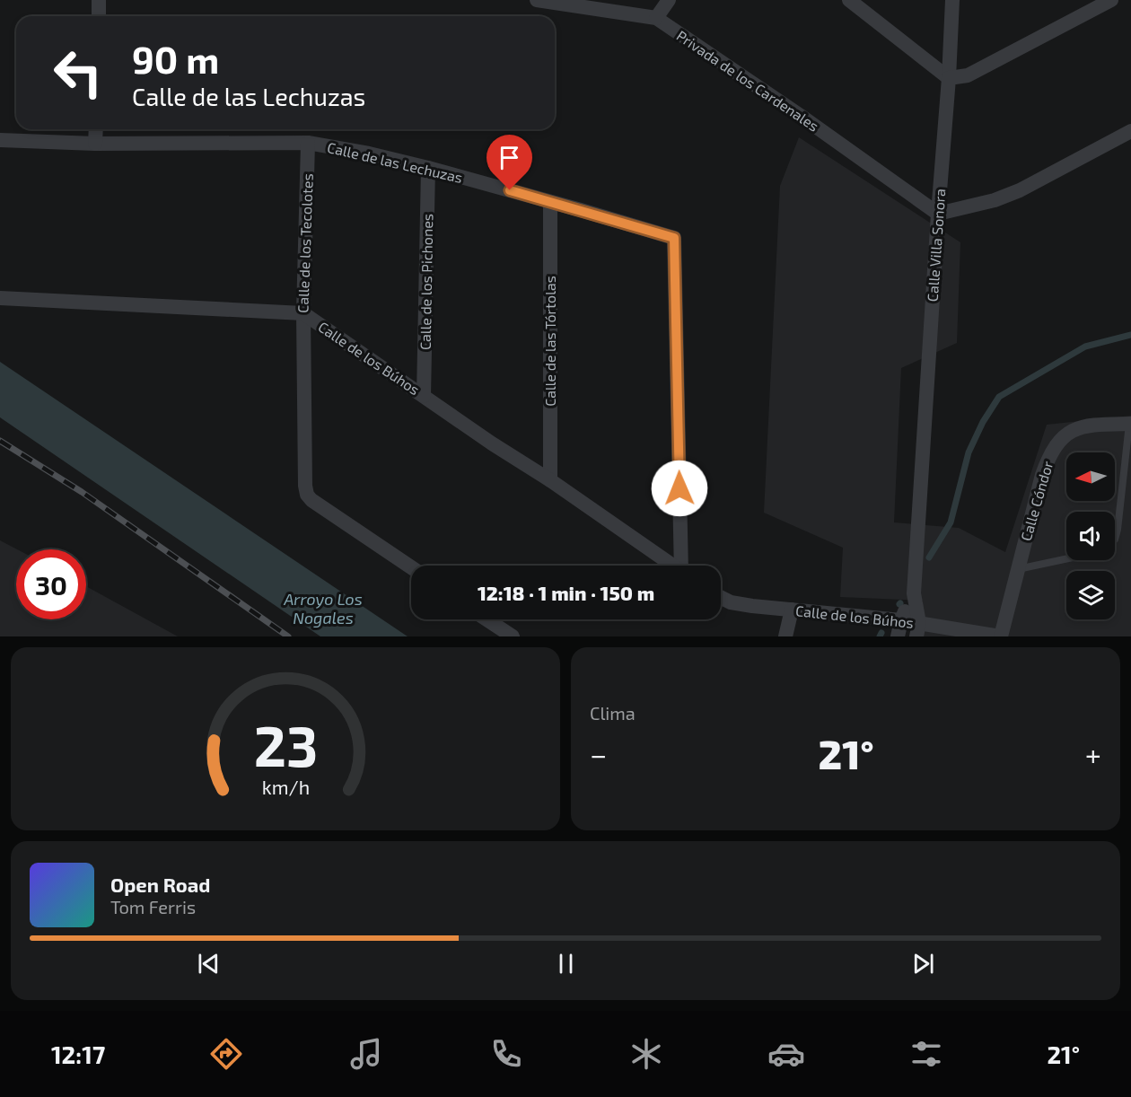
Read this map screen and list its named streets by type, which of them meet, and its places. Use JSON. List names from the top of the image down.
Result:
{
  "streets": {
    "street": [
      "Privada de los Cardenales",
      "Calle de las Lechuzas",
      "Calle de los Tecolotes",
      "Calle Villa Sonora",
      "Calle de los Pichones",
      "Calle de las Tórtolas",
      "Calle de los Búhos",
      "Calle Cóndor"
    ]
  },
  "crossings": [
    ["Privada de los Cardenales", "Calle Villa Sonora"],
    ["Calle de las Lechuzas", "Calle de los Tecolotes"],
    ["Calle de las Lechuzas", "Calle de los Pichones"],
    ["Calle de las Lechuzas", "Calle de las Tórtolas"],
    ["Calle de los Tecolotes", "Calle de los Búhos"],
    ["Calle Villa Sonora", "Calle de los Búhos"],
    ["Calle de los Pichones", "Calle de los Búhos"],
    ["Calle de las Tórtolas", "Calle de los Búhos"],
    ["Calle de los Búhos", "Calle Cóndor"]
  ],
  "water": ["Arroyo Los Nogales"],
  "north": "left",
  "page": {
    "turn": ["90 m", "Calle de las Lechuzas"],
    "limit": "30",
    "trip": "12:18 · 1 min · 150 m",
    "tile": "Clima",
    "heat": ["−", "21°", "+"],
    "song": ["Open Road", "Tom Ferris"],
    "tabs": ["12:17", "21°"],
    "gauge": ["23", "km/h"]
  }
}
